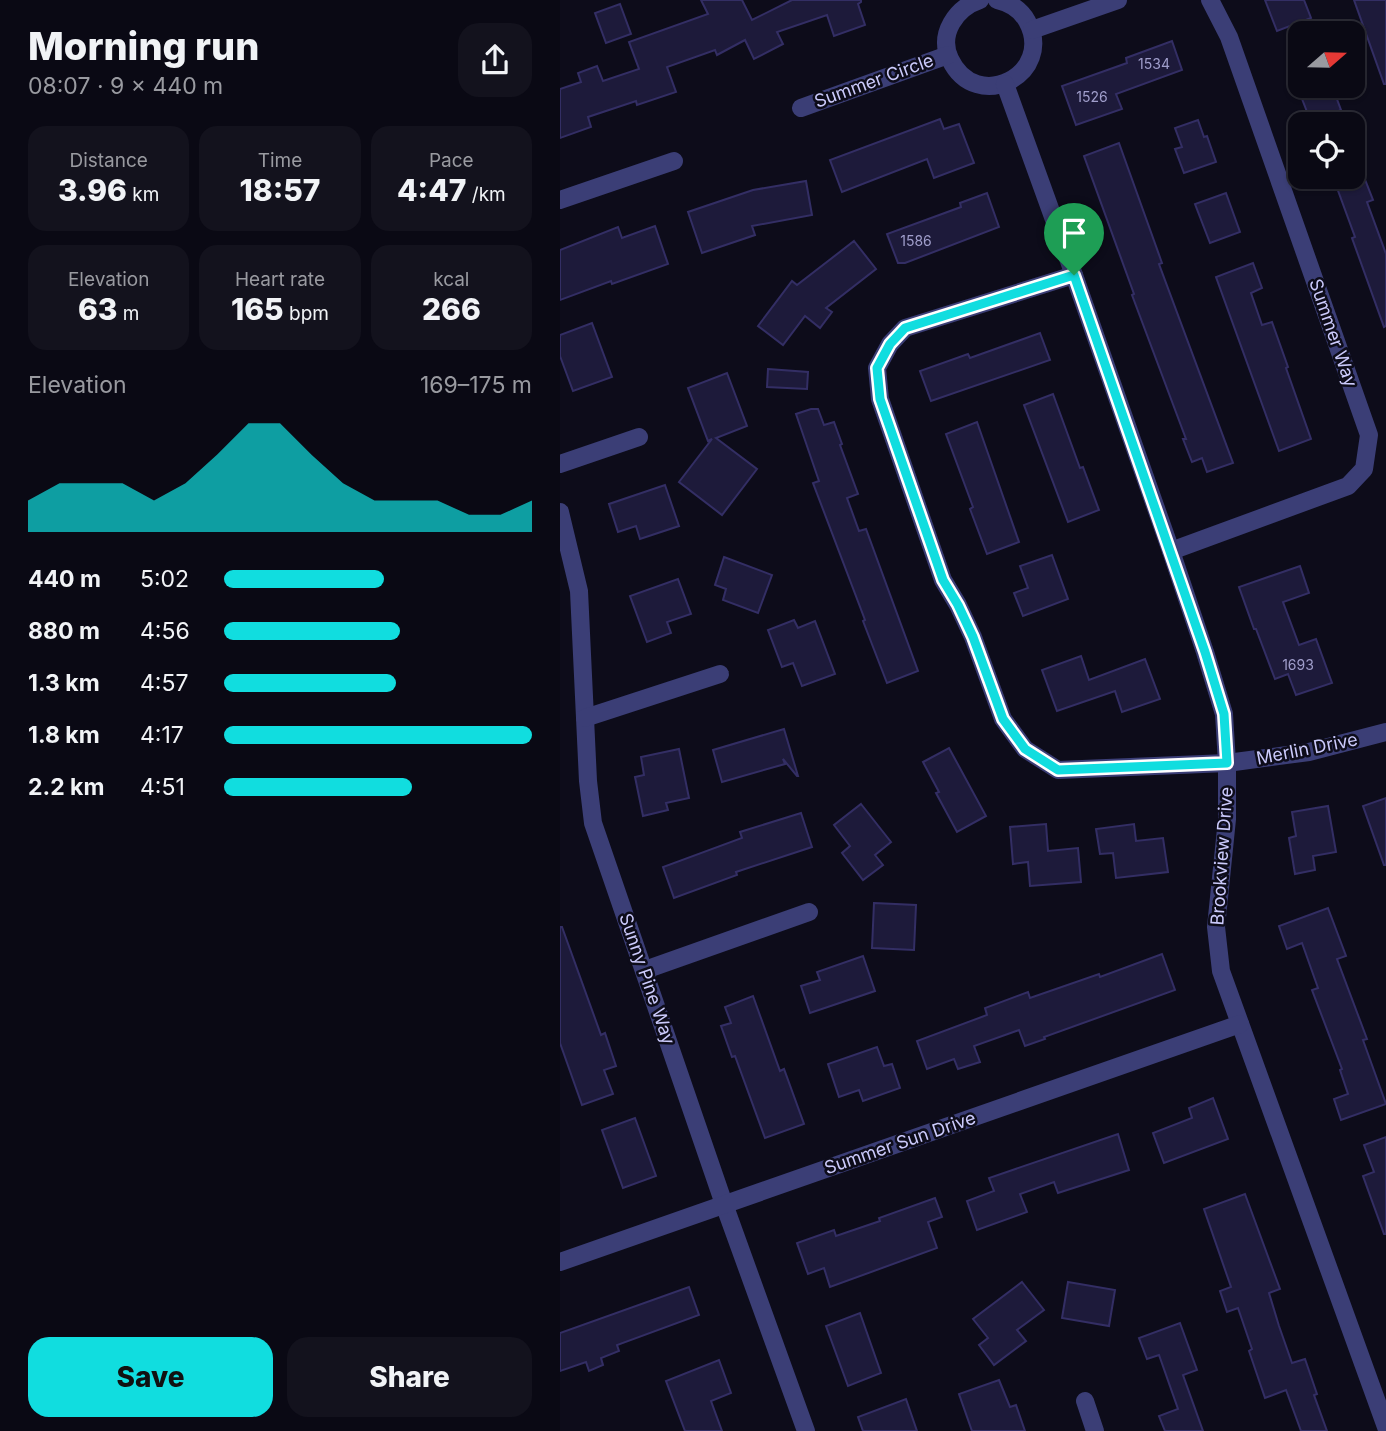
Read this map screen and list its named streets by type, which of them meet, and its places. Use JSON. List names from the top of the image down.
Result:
{
  "streets": {
    "street": [
      "Summer Circle",
      "Summer Way",
      "Merlin Drive",
      "Brookview Drive",
      "Sunny Pine Way",
      "Summer Sun Drive"
    ]
  },
  "crossings": [
    ["Summer Way", "Brookview Drive"],
    ["Merlin Drive", "Brookview Drive"],
    ["Brookview Drive", "Summer Sun Drive"],
    ["Sunny Pine Way", "Summer Sun Drive"]
  ],
  "house_numbers": [
    "1534",
    "1526",
    "1586",
    "1693"
  ],
  "north": "right",
  "page": {
    "heading": ["Morning run", "08:07 · 9 × 440 m"],
    "stats": [
      ["Distance", "3.96 km"],
      ["Time", "18:57"],
      ["Pace", "4:47 /km"],
      ["Elevation", "63 m"],
      ["Heart rate", "165 bpm"],
      ["kcal", "266"]
    ],
    "chart": ["Elevation", "169–175 m"],
    "list": [
      {
        "name": "440 m",
        "note": "5:02"
      },
      {
        "name": "880 m",
        "note": "4:56"
      },
      {
        "name": "1.3 km",
        "note": "4:57"
      },
      {
        "name": "1.8 km",
        "note": "4:17"
      },
      {
        "name": "2.2 km",
        "note": "4:51"
      }
    ],
    "buttons": ["Save", "Share"]
  }
}
